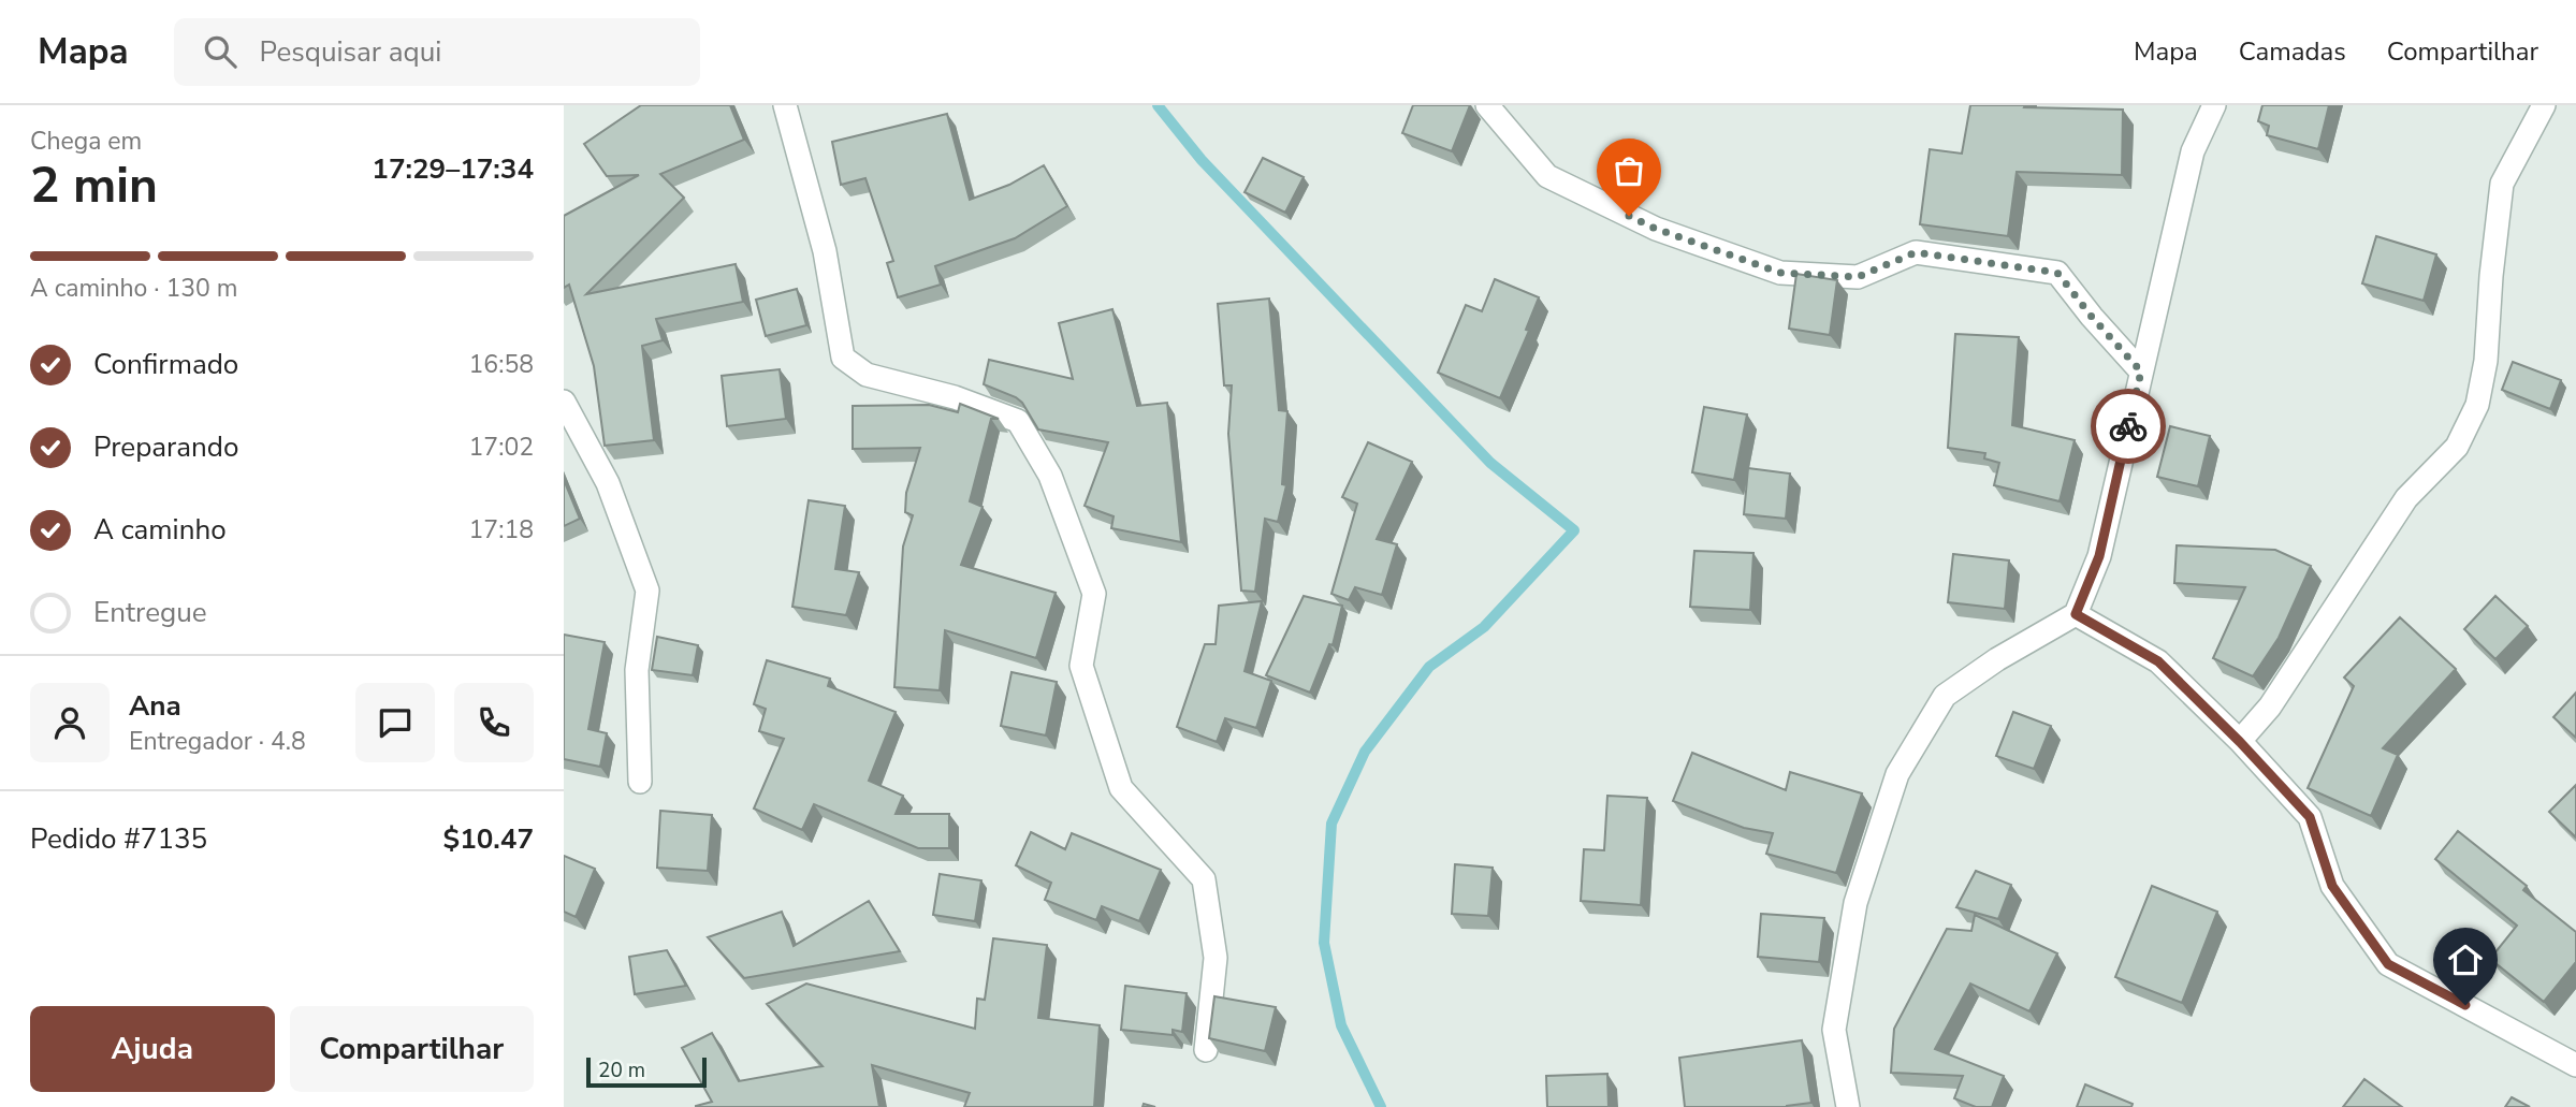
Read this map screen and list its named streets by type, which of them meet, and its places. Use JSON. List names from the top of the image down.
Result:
{
  "scale_bar": "20 m",
  "page": {
    "header": "Mapa",
    "search": "Pesquisar aqui",
    "nav": ["Mapa", "Camadas", "Compartilhar"],
    "heading": ["2 min", "Chega em", "17:29–17:34"],
    "panel": [
      "Ana",
      "Entregador · 4.8",
      "Pedido #7135",
      "$10.47"
    ],
    "bar": "A caminho · 130 m",
    "list": [
      ["Confirmado", "16:58"],
      ["Preparando", "17:02"],
      ["A caminho", "17:18"],
      "Entregue"
    ],
    "buttons": ["Ajuda", "Compartilhar"],
    "scale": "20 m"
  }
}
